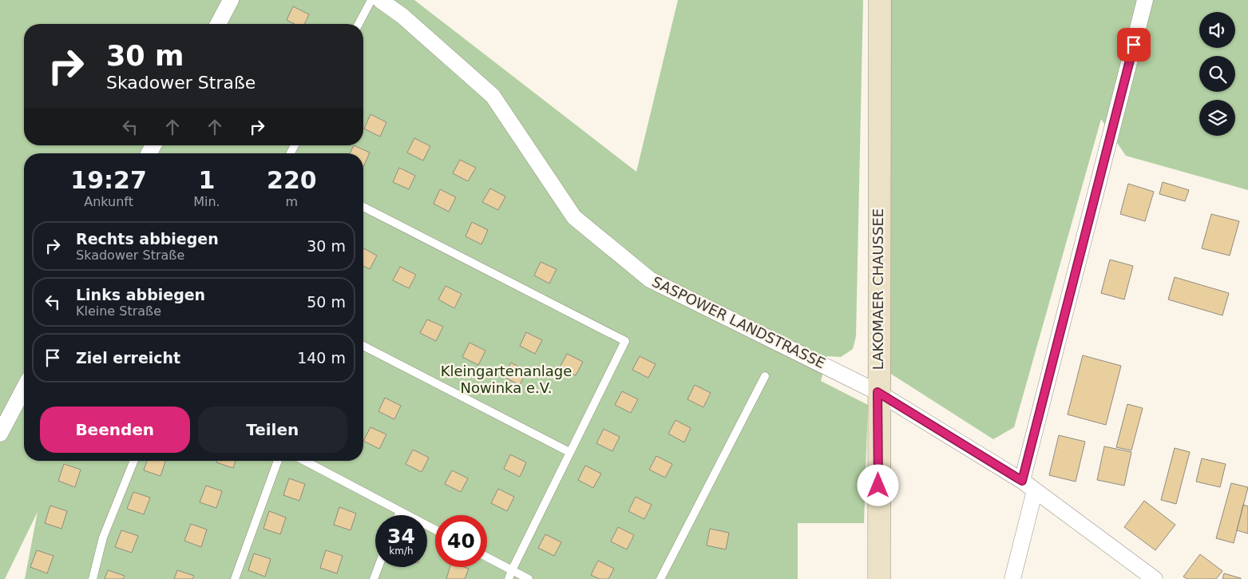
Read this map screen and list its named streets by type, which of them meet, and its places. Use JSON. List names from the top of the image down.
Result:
{
  "streets": {
    "street": ["LAKOMAER CHAUSSEE", "SASPOWER LANDSTRASSE"]
  },
  "crossings": [
    ["LAKOMAER CHAUSSEE", "SASPOWER LANDSTRASSE"]
  ],
  "parks": ["Kleingartenanlage Nowinka e.V."],
  "page": {
    "turn": ["30 m", "Skadower Straße"],
    "eta": [
      "19:27",
      "Ankunft",
      "1",
      "Min.",
      "220",
      "m"
    ],
    "list": [
      {
        "name": "Rechts abbiegen",
        "note": "Skadower Straße",
        "value": "30 m"
      },
      {
        "name": "Links abbiegen",
        "note": "Kleine Straße",
        "value": "50 m"
      },
      {
        "name": "Ziel erreicht",
        "value": "140 m"
      }
    ],
    "buttons": ["Beenden", "Teilen"],
    "speed": "34 km/h",
    "limit": "40"
  }
}
